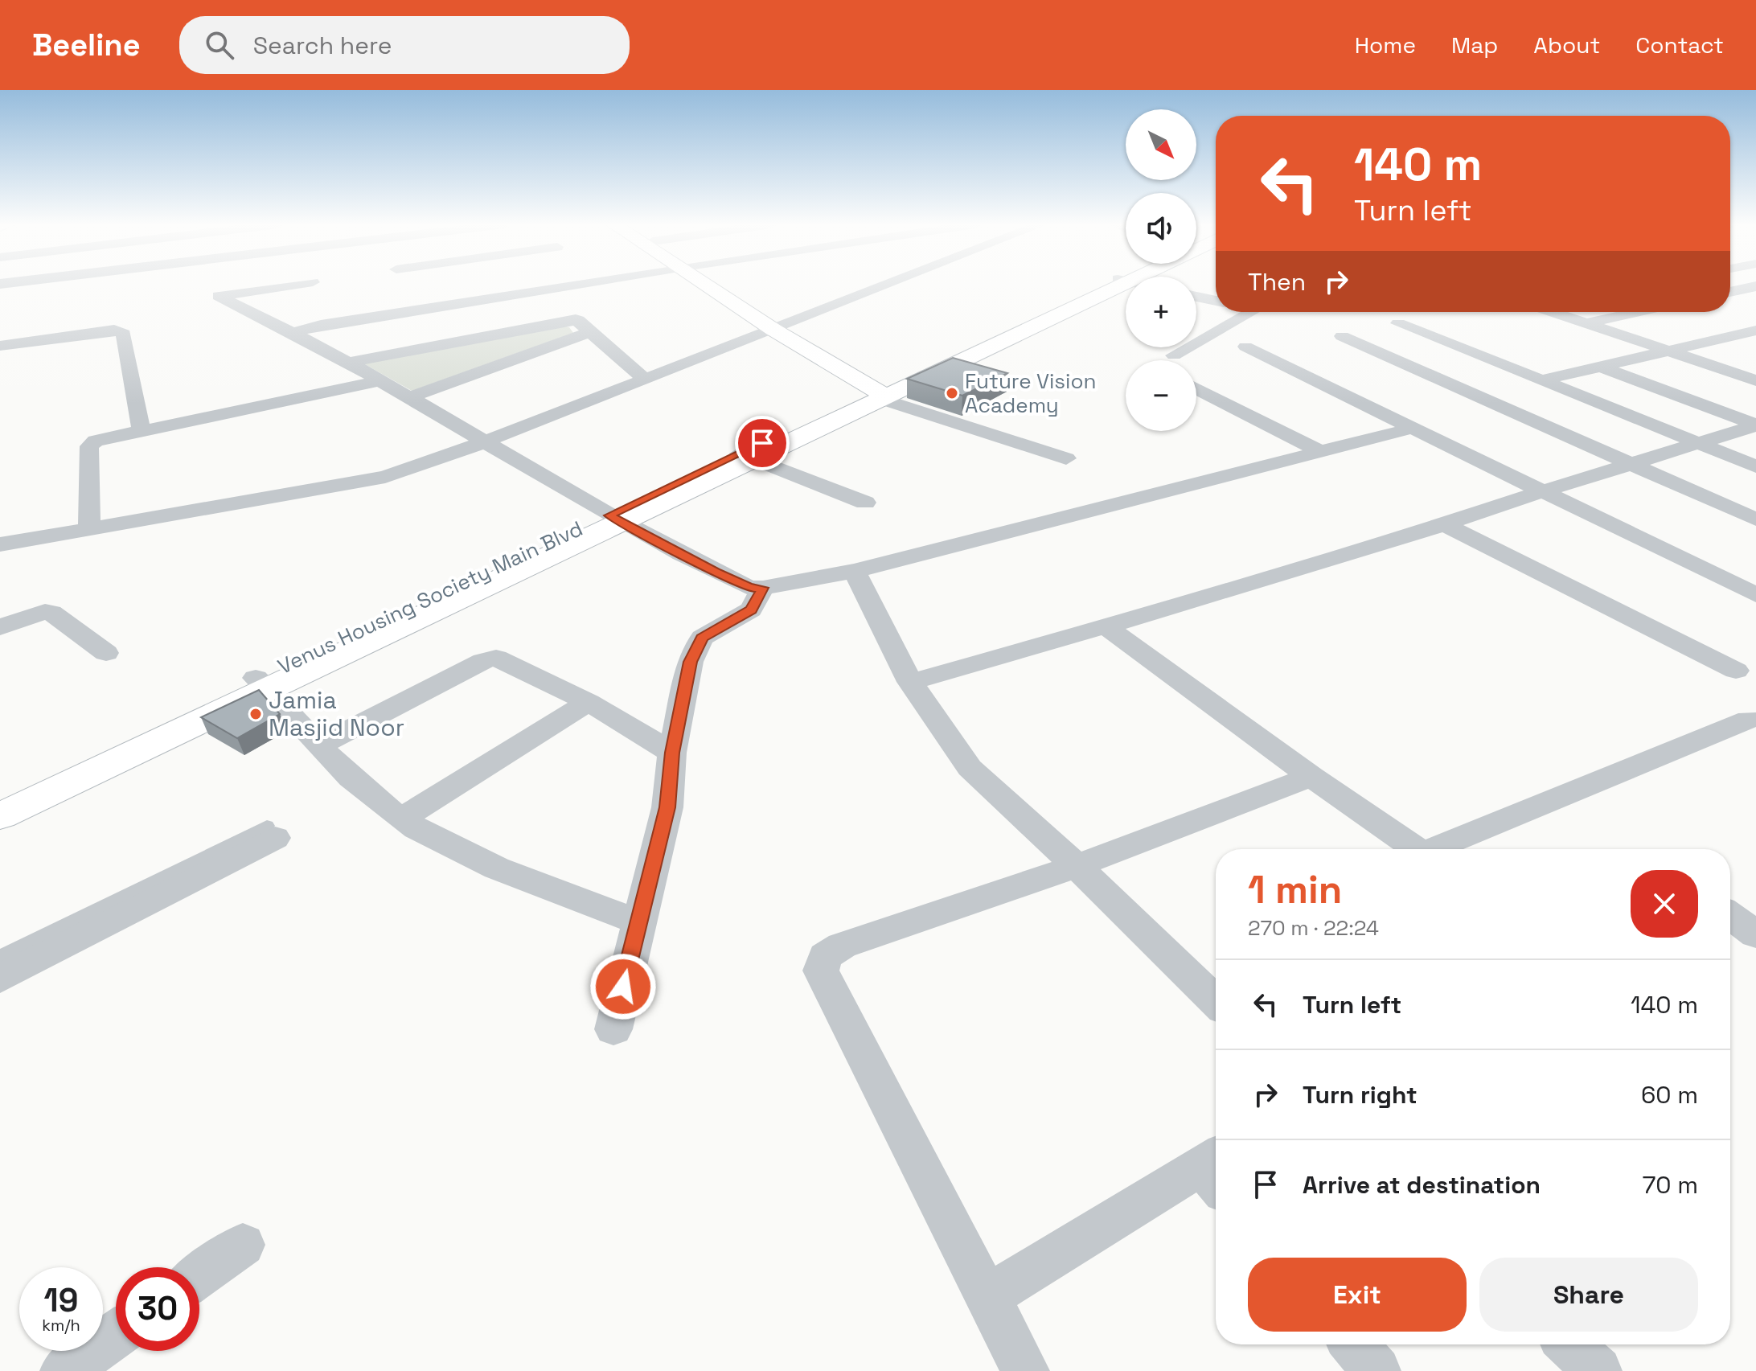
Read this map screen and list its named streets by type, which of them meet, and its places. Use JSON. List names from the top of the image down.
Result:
{
  "streets": {
    "street": ["Venus Housing Society Main Blvd"]
  },
  "places": ["Future Vision Academy", "Jamia Masjid Noor"],
  "north": "bottom right",
  "page": {
    "header": "Beeline",
    "search": "Search here",
    "nav": [
      "Home",
      "Map",
      "About",
      "Contact"
    ],
    "map_buttons": ["+", "−"],
    "turn": ["140 m", "Turn left"],
    "then": "Then",
    "heading": ["1 min", "270 m · 22:24"],
    "list": [
      {
        "name": "Turn left",
        "value": "140 m"
      },
      {
        "name": "Turn right",
        "value": "60 m"
      },
      {
        "name": "Arrive at destination",
        "value": "70 m"
      }
    ],
    "buttons": ["Exit", "Share"],
    "speed": "19 km/h",
    "limit": "30"
  }
}
